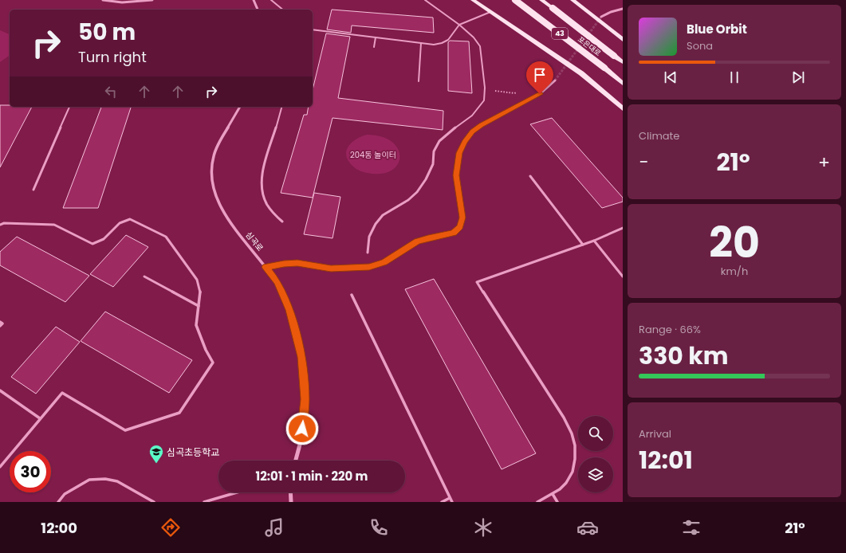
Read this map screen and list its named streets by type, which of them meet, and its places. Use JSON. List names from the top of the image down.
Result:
{
  "streets": {
    "main road": ["43", "포은대로"],
    "street": ["심곡로"]
  },
  "parks": ["204동 놀이터"],
  "places": {
    "school or university": ["심곡초등학교"]
  },
  "page": {
    "turn": ["50 m", "Turn right"],
    "song": ["Blue Orbit", "Sona"],
    "tile": [
      "Climate",
      ["20", "km/h"],
      ["Range · 66%", "330 km"],
      ["Arrival", "12:01"]
    ],
    "heat": ["−", "21°", "+"],
    "limit": "30",
    "trip": "12:01 · 1 min · 220 m",
    "tabs": ["12:00", "21°"]
  }
}
